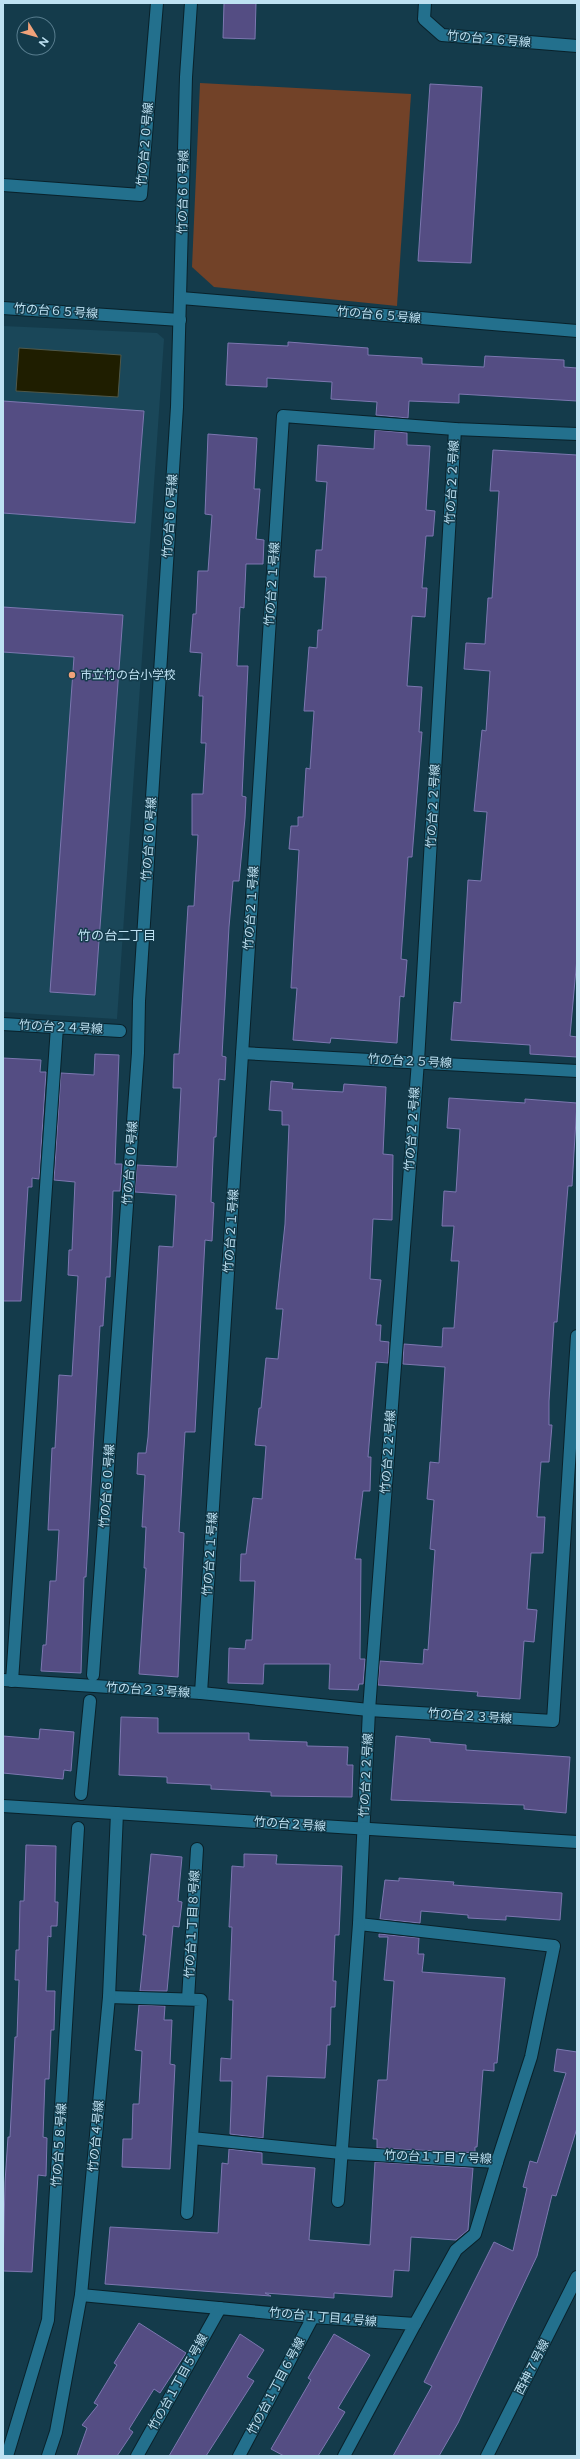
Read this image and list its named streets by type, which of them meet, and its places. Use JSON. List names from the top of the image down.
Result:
{
  "streets": {
    "street": [
      "竹の台２６号線",
      "竹の台２０号線",
      "竹の台６０号線",
      "竹の台６５号線",
      "竹の台２２号線",
      "竹の台２１号線",
      "竹の台２４号線",
      "竹の台２５号線",
      "竹の台２３号線",
      "竹の台２号線",
      "竹の台１丁目８号線",
      "竹の台４号線",
      "竹の台５８号線",
      "竹の台１丁目７号線",
      "竹の台１丁目４号線",
      "西神７号線",
      "竹の台１丁目５号線",
      "竹の台１丁目６号線"
    ]
  },
  "crossings": [
    ["竹の台６０号線", "竹の台６５号線"],
    ["竹の台２２号線", "竹の台２１号線"],
    ["竹の台２２号線", "竹の台２５号線"],
    ["竹の台２２号線", "竹の台２３号線"],
    ["竹の台２２号線", "竹の台２号線"],
    ["竹の台２１号線", "竹の台２５号線"],
    ["竹の台２１号線", "竹の台２３号線"],
    ["竹の台２号線", "竹の台４号線"],
    ["竹の台４号線", "竹の台１丁目４号線"],
    ["竹の台１丁目４号線", "竹の台１丁目５号線"],
    ["竹の台１丁目４号線", "竹の台１丁目６号線"]
  ],
  "districts": ["竹の台二丁目"],
  "places": ["市立竹の台小学校"],
  "north": "bottom right"
}
